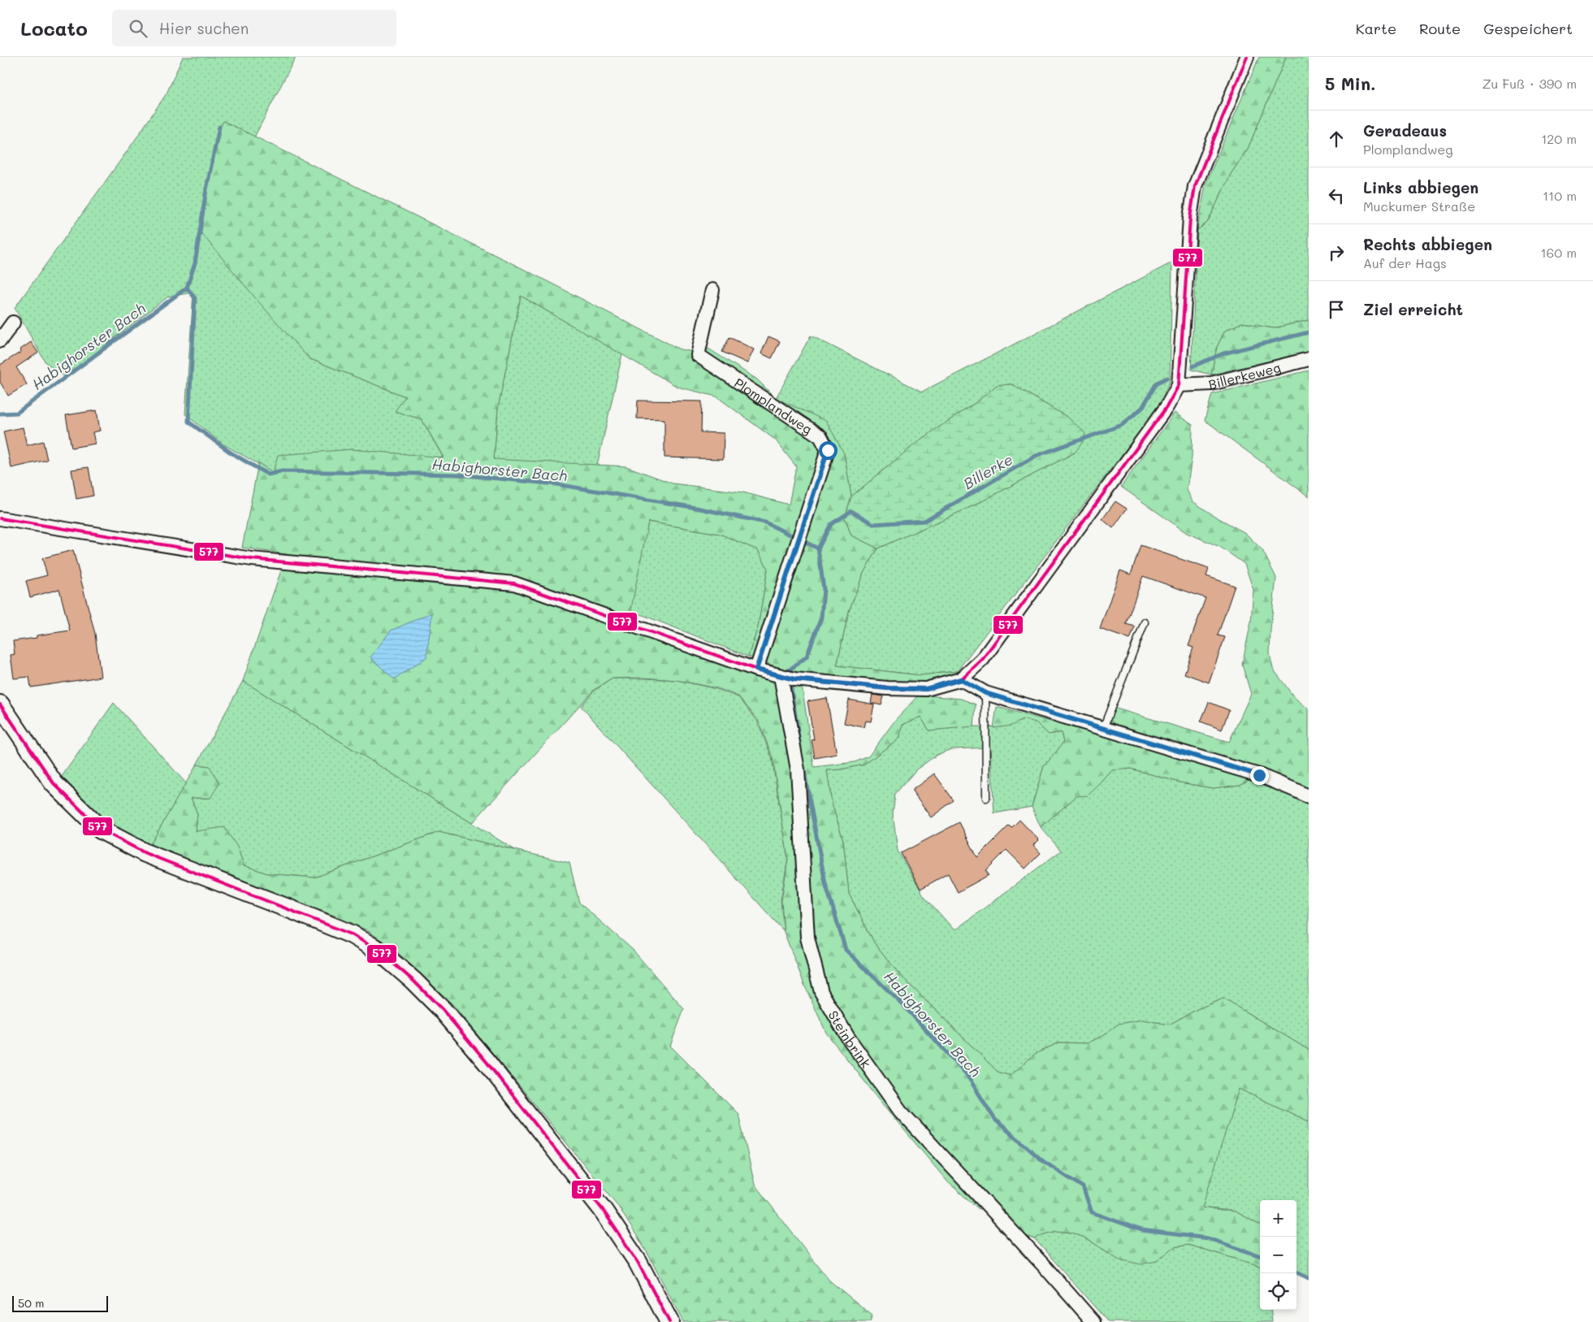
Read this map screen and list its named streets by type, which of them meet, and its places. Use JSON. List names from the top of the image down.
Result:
{
  "streets": {
    "street": ["Billerkeweg", "Plomplandweg", "Steinbrink"]
  },
  "water": ["Habighorster Bach", "Billerke"],
  "lines": ["transit line 577"],
  "scale_bar": "50 m",
  "page": {
    "header": "Locato",
    "search": "Hier suchen",
    "nav": ["Karte", "Route", "Gespeichert"],
    "heading": ["5 Min.", "Zu Fuß · 390 m"],
    "list": [
      ["Geradeaus", "Plomplandweg", "120 m"],
      ["Links abbiegen", "Muckumer Straße", "110 m"],
      ["Rechts abbiegen", "Auf der Hags", "160 m"],
      "Ziel erreicht"
    ],
    "map_buttons": ["+", "−"],
    "scale": "50 m"
  }
}
